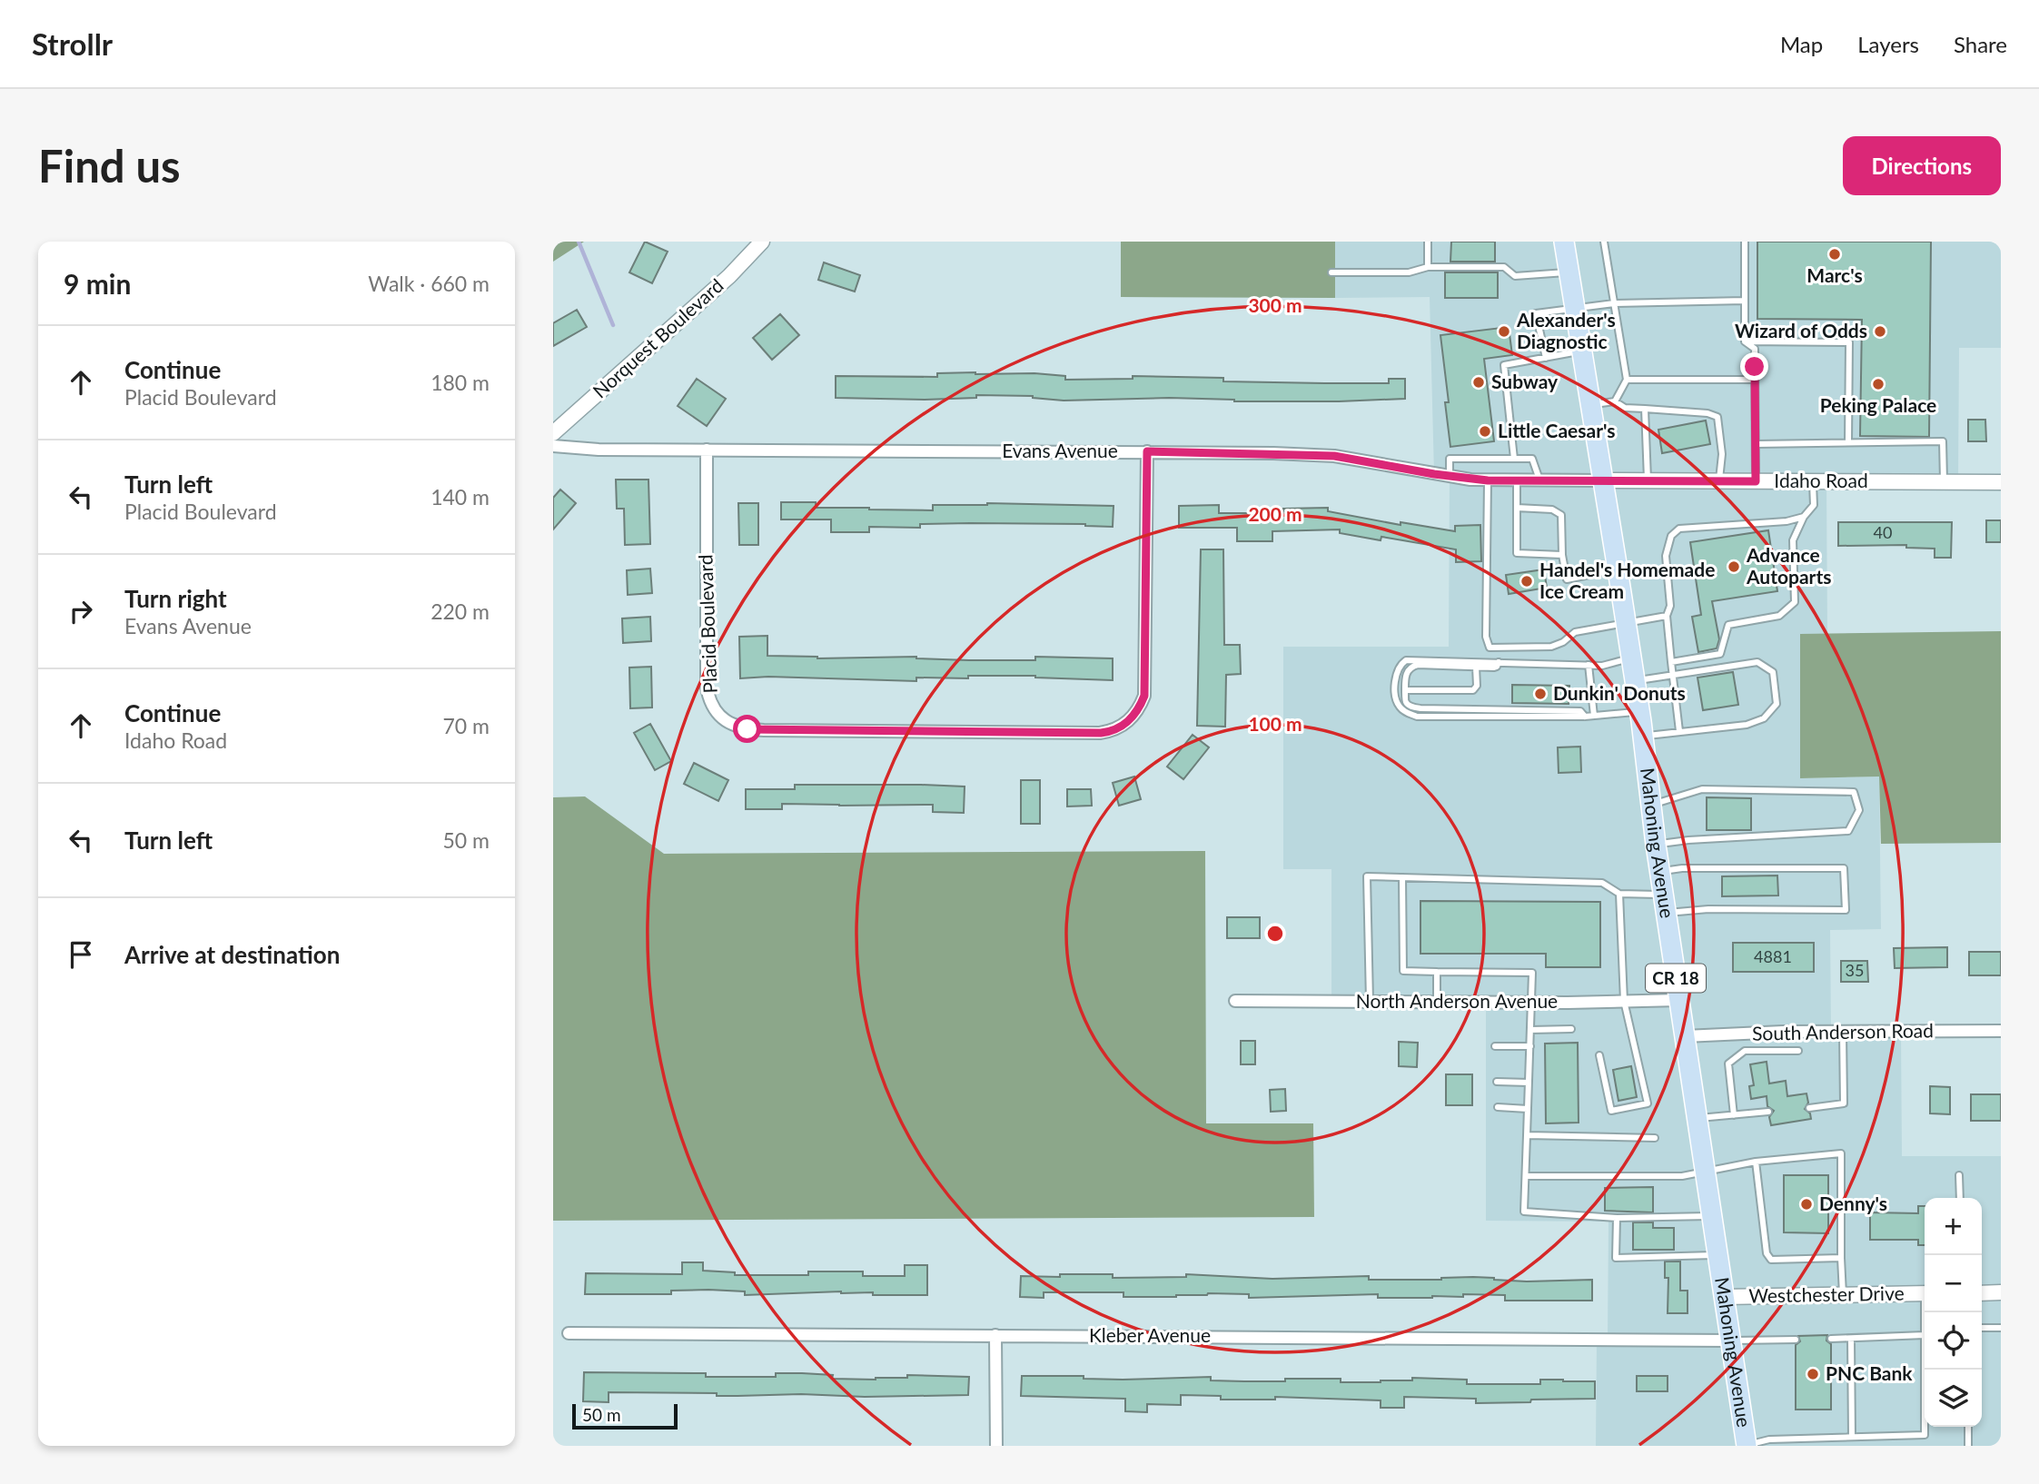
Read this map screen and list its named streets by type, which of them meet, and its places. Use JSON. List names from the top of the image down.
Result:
{
  "streets": {
    "main road": ["Mahoning Avenue", "CR 18"],
    "street": [
      "Norquest Boulevard",
      "Evans Avenue",
      "Idaho Road",
      "Placid Boulevard",
      "North Anderson Avenue",
      "South Anderson Road",
      "Westchester Drive",
      "Kleber Avenue"
    ]
  },
  "crossings": [
    ["Evans Avenue", "Idaho Road"],
    ["Evans Avenue", "Placid Boulevard"],
    ["Evans Avenue", "Mahoning Avenue"],
    ["Idaho Road", "Mahoning Avenue"],
    ["Mahoning Avenue", "North Anderson Avenue"],
    ["Mahoning Avenue", "South Anderson Road"],
    ["Mahoning Avenue", "Westchester Drive"],
    ["Mahoning Avenue", "Kleber Avenue"]
  ],
  "places": [
    "Marc's",
    "Alexander's Diagnostic",
    "Wizard of Odds",
    "Subway",
    "Peking Palace",
    "Little Caesar's",
    "Advance Autoparts",
    "Handel's Homemade Ice Cream",
    "Dunkin' Donuts",
    "Denny's",
    "PNC Bank"
  ],
  "house_numbers": ["40", "4881", "35"],
  "scale_bar": "50 m",
  "page": {
    "header": "Strollr",
    "nav": ["Map", "Layers", "Share"],
    "buttons": "Directions",
    "title": "Find us",
    "heading": ["9 min", "Walk · 660 m"],
    "list": [
      ["Continue", "Placid Boulevard", "180 m"],
      ["Turn left", "Placid Boulevard", "140 m"],
      ["Turn right", "Evans Avenue", "220 m"],
      ["Continue", "Idaho Road", "70 m"],
      ["Turn left", "50 m"],
      "Arrive at destination"
    ],
    "map_buttons": ["+", "−"],
    "scale": "50 m"
  },
  "rings": ["300 m", "200 m", "100 m"]
}
